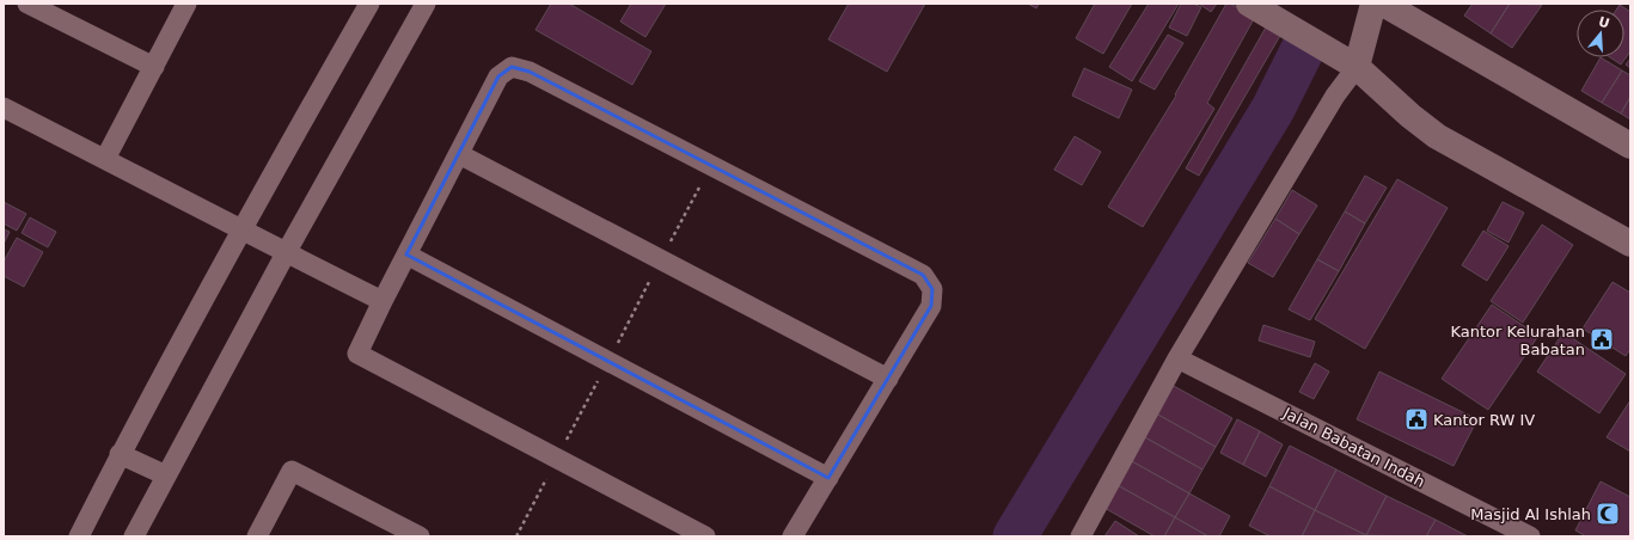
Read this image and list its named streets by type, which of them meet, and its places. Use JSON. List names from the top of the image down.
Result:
{
  "streets": {
    "street": ["Jalan Babatan Indah"]
  },
  "places": {
    "public building": ["Kantor Kelurahan Babatan", "Kantor RW IV"],
    "mosque": ["Masjid Al Ishlah"]
  },
  "north": "top"
}
